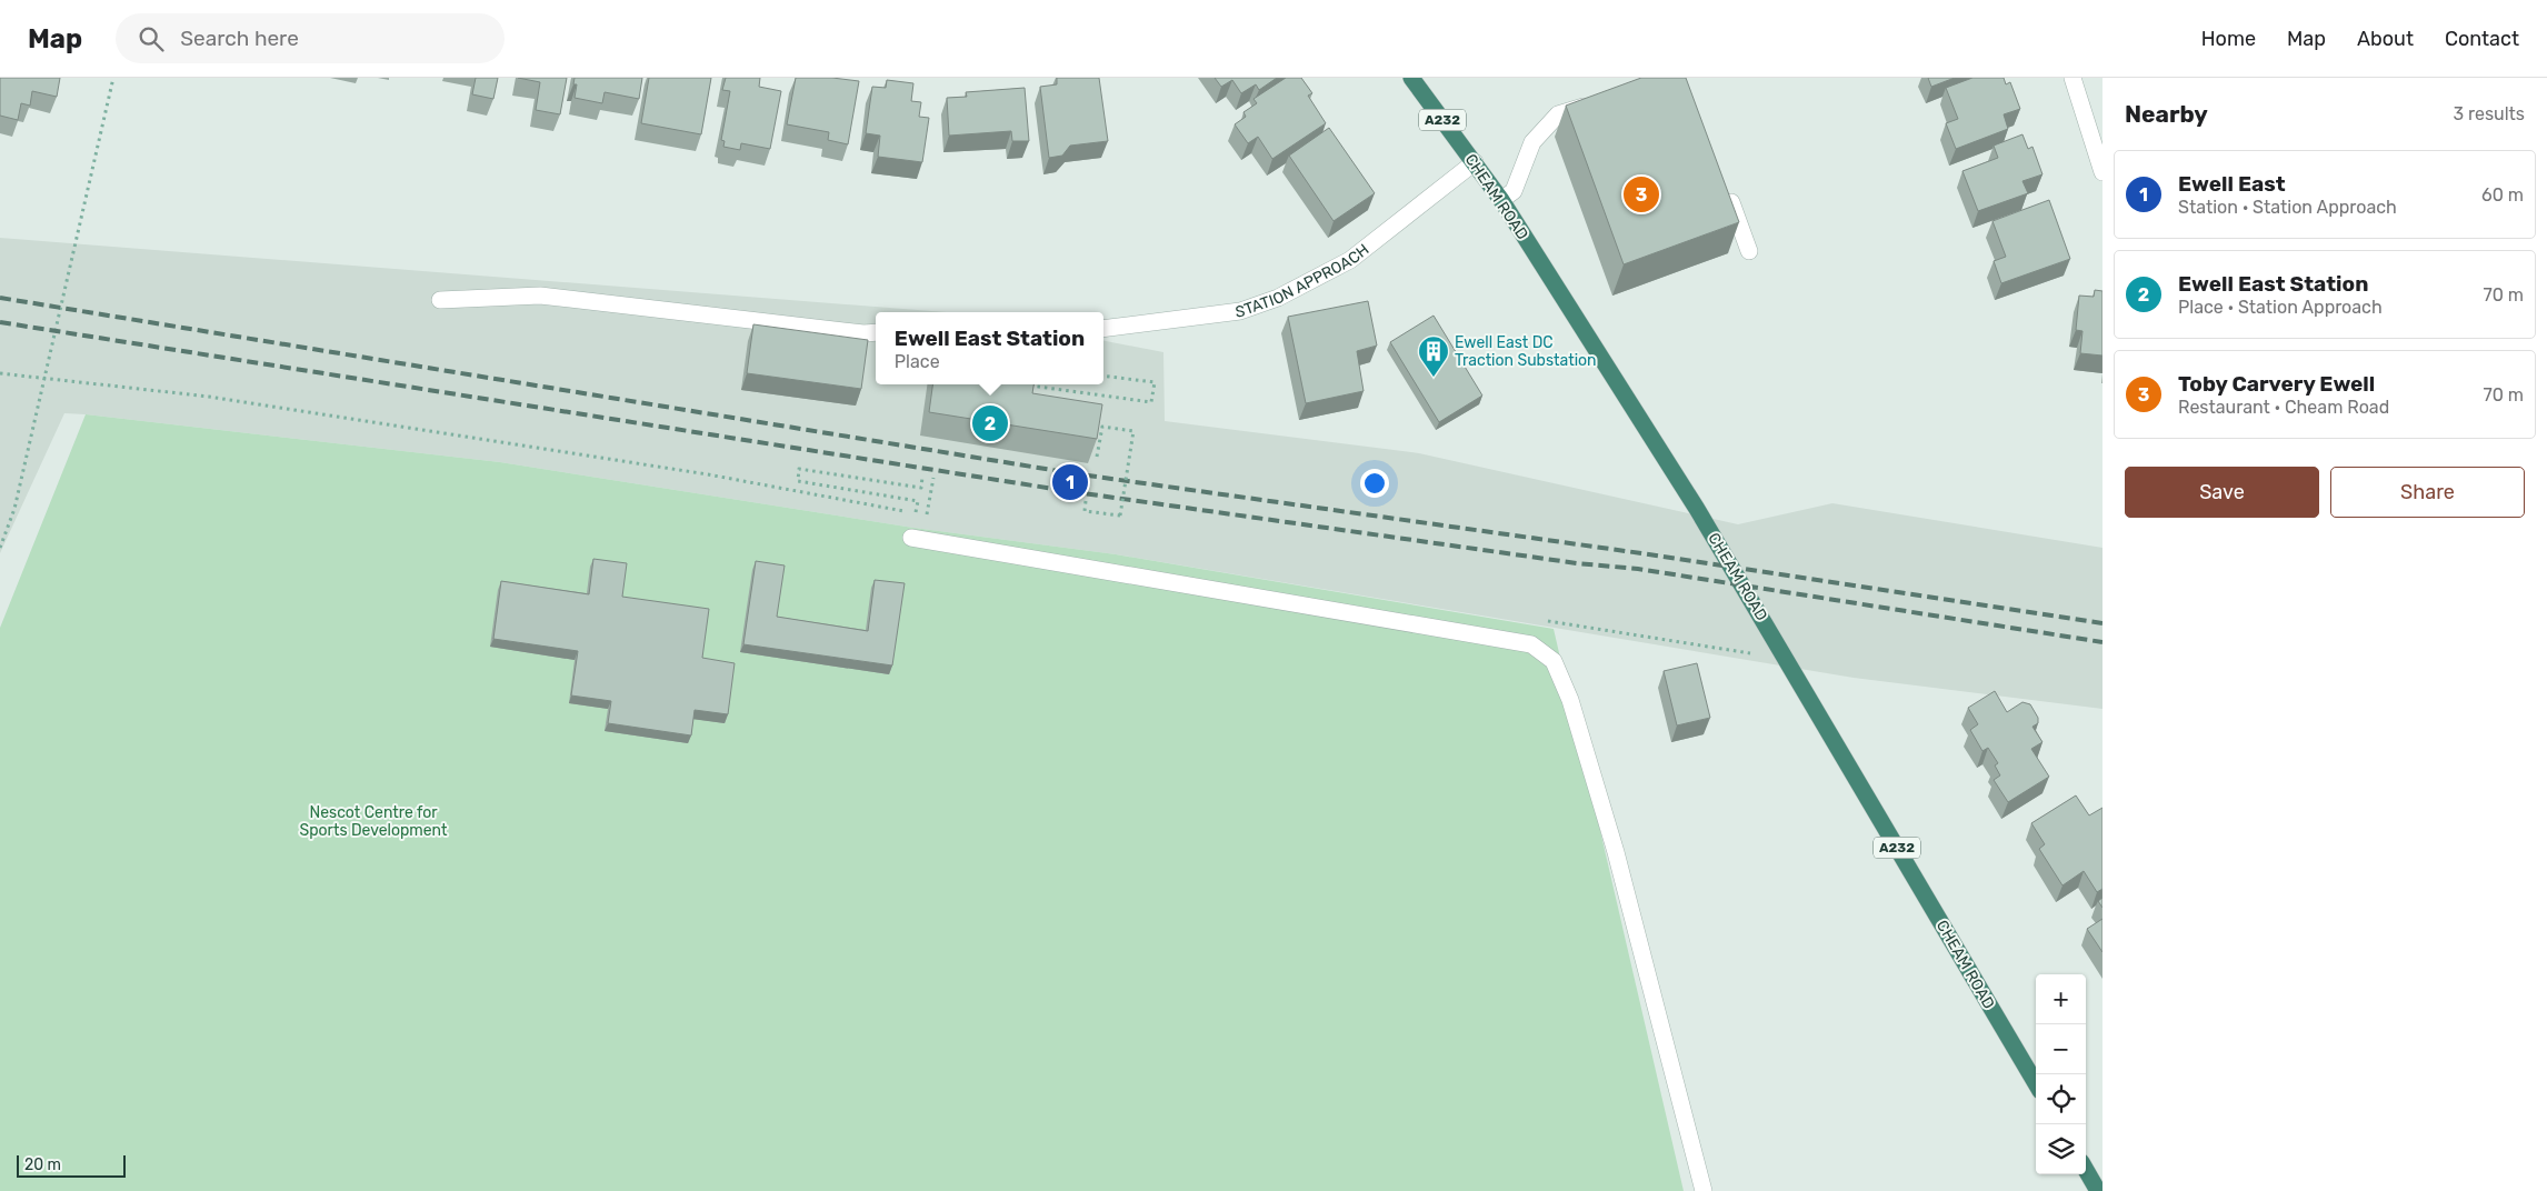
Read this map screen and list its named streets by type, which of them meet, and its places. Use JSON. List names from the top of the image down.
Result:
{
  "streets": {
    "highway": ["A232", "CHEAM ROAD"],
    "street": ["STATION APPROACH"]
  },
  "crossings": [
    ["CHEAM ROAD", "STATION APPROACH"]
  ],
  "parks": ["Nescot Centre for Sports Development"],
  "places": {
    "building": ["Ewell East DC Traction Substation"]
  },
  "scale_bar": "20 m",
  "page": {
    "header": "Map",
    "search": "Search here",
    "nav": [
      "Home",
      "Map",
      "About",
      "Contact"
    ],
    "heading": ["Nearby", "3 results"],
    "list": [
      {
        "mark": "1",
        "name": "Ewell East",
        "note": "Station · Station Approach",
        "value": "60 m"
      },
      {
        "mark": "2",
        "name": "Ewell East Station",
        "note": "Place · Station Approach",
        "value": "70 m"
      },
      {
        "mark": "3",
        "name": "Toby Carvery Ewell",
        "note": "Restaurant · Cheam Road",
        "value": "70 m"
      }
    ],
    "pins": ["3", "2", "1"],
    "popup": ["Ewell East Station", "Place"],
    "buttons": ["Save", "Share"],
    "map_buttons": ["+", "−"],
    "scale": "20 m"
  }
}
